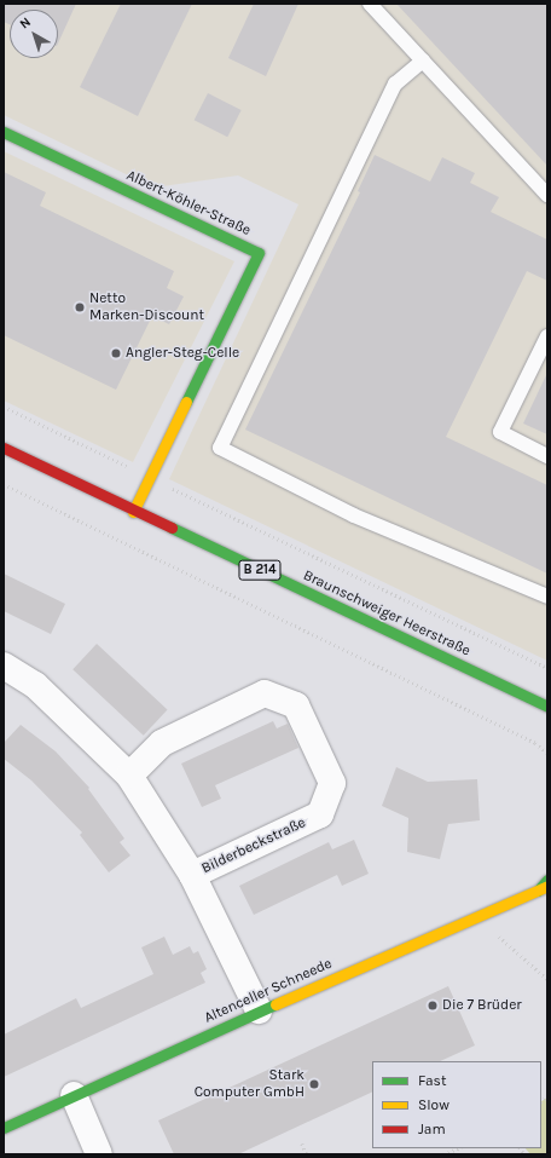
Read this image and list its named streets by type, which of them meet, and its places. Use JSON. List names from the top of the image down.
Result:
{
  "streets": {
    "main road": [
      "Albert-Köhler-Straße",
      "B 214",
      "Braunschweiger Heerstraße",
      "Altenceller Schneede"
    ],
    "street": ["Bilderbeckstraße"]
  },
  "crossings": [
    ["Albert-Köhler-Straße", "Braunschweiger Heerstraße"],
    ["Bilderbeckstraße", "Altenceller Schneede"]
  ],
  "places": [
    "Netto Marken-Discount",
    "Angler-Steg-Celle",
    "Die 7 Brüder",
    "Stark Computer GmbH"
  ],
  "legend": ["Fast", "Slow", "Jam"],
  "north": "top left"
}
